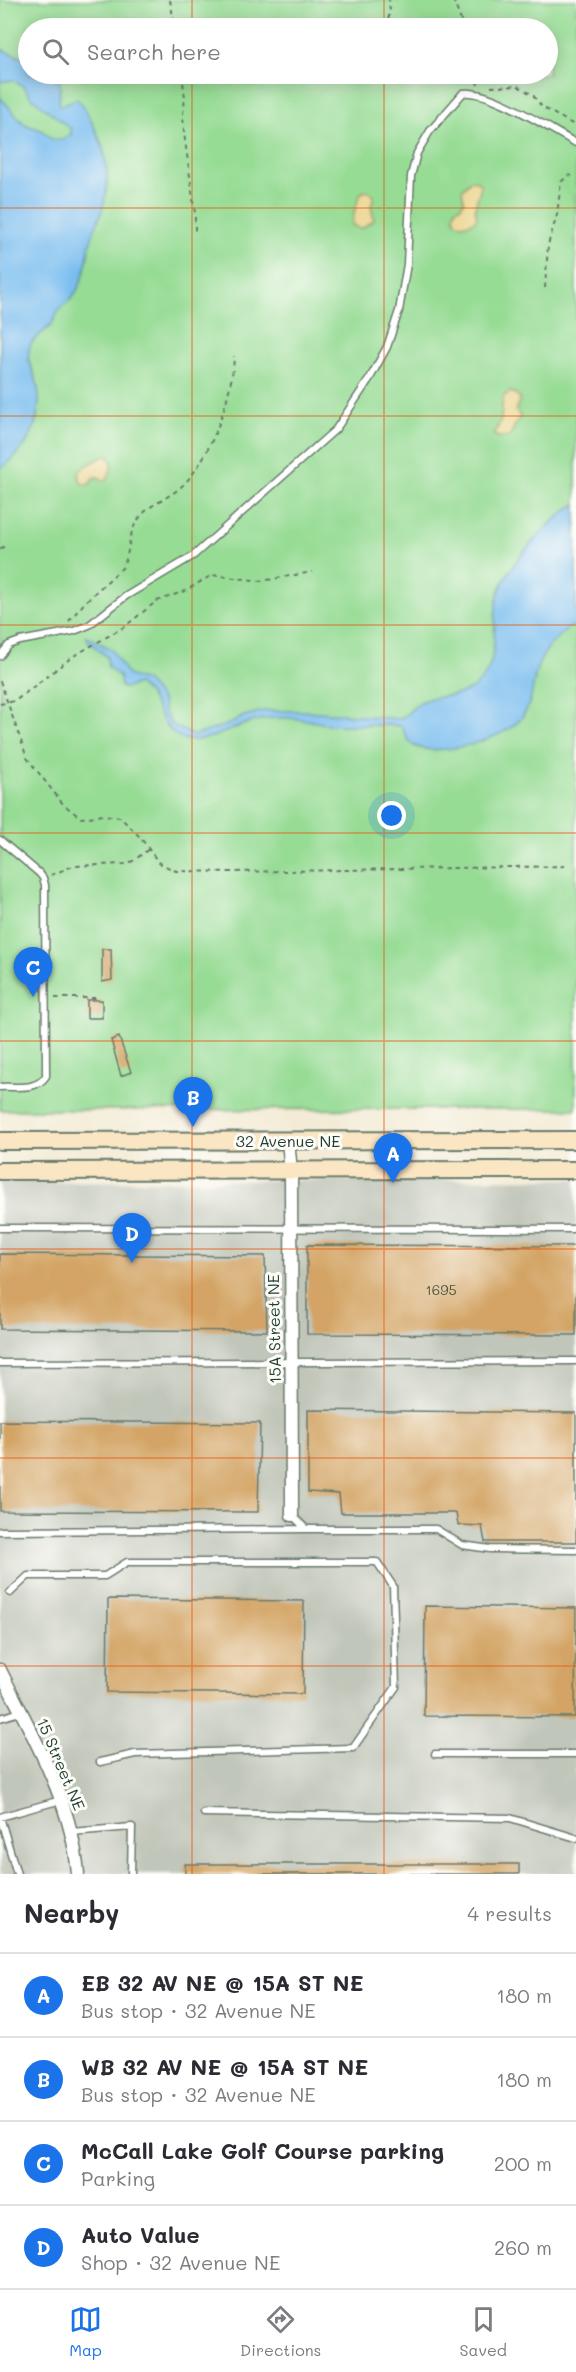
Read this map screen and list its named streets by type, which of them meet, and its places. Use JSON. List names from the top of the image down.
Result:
{
  "streets": {
    "main road": ["32 Avenue NE"],
    "street": ["15A Street NE", "15 Street NE"]
  },
  "crossings": [
    ["32 Avenue NE", "15A Street NE"]
  ],
  "house_numbers": ["1695"],
  "page": {
    "search": "Search here",
    "pins": [
      "C",
      "B",
      "A",
      "D"
    ],
    "heading": ["Nearby", "4 results"],
    "list": [
      {
        "mark": "A",
        "name": "EB 32 AV NE @ 15A ST NE",
        "note": "Bus stop · 32 Avenue NE",
        "value": "180 m"
      },
      {
        "mark": "B",
        "name": "WB 32 AV NE @ 15A ST NE",
        "note": "Bus stop · 32 Avenue NE",
        "value": "180 m"
      },
      {
        "mark": "C",
        "name": "McCall Lake Golf Course parking",
        "note": "Parking",
        "value": "200 m"
      },
      {
        "mark": "D",
        "name": "Auto Value",
        "note": "Shop · 32 Avenue NE",
        "value": "260 m"
      }
    ],
    "nav": ["Map", "Directions", "Saved"]
  }
}
